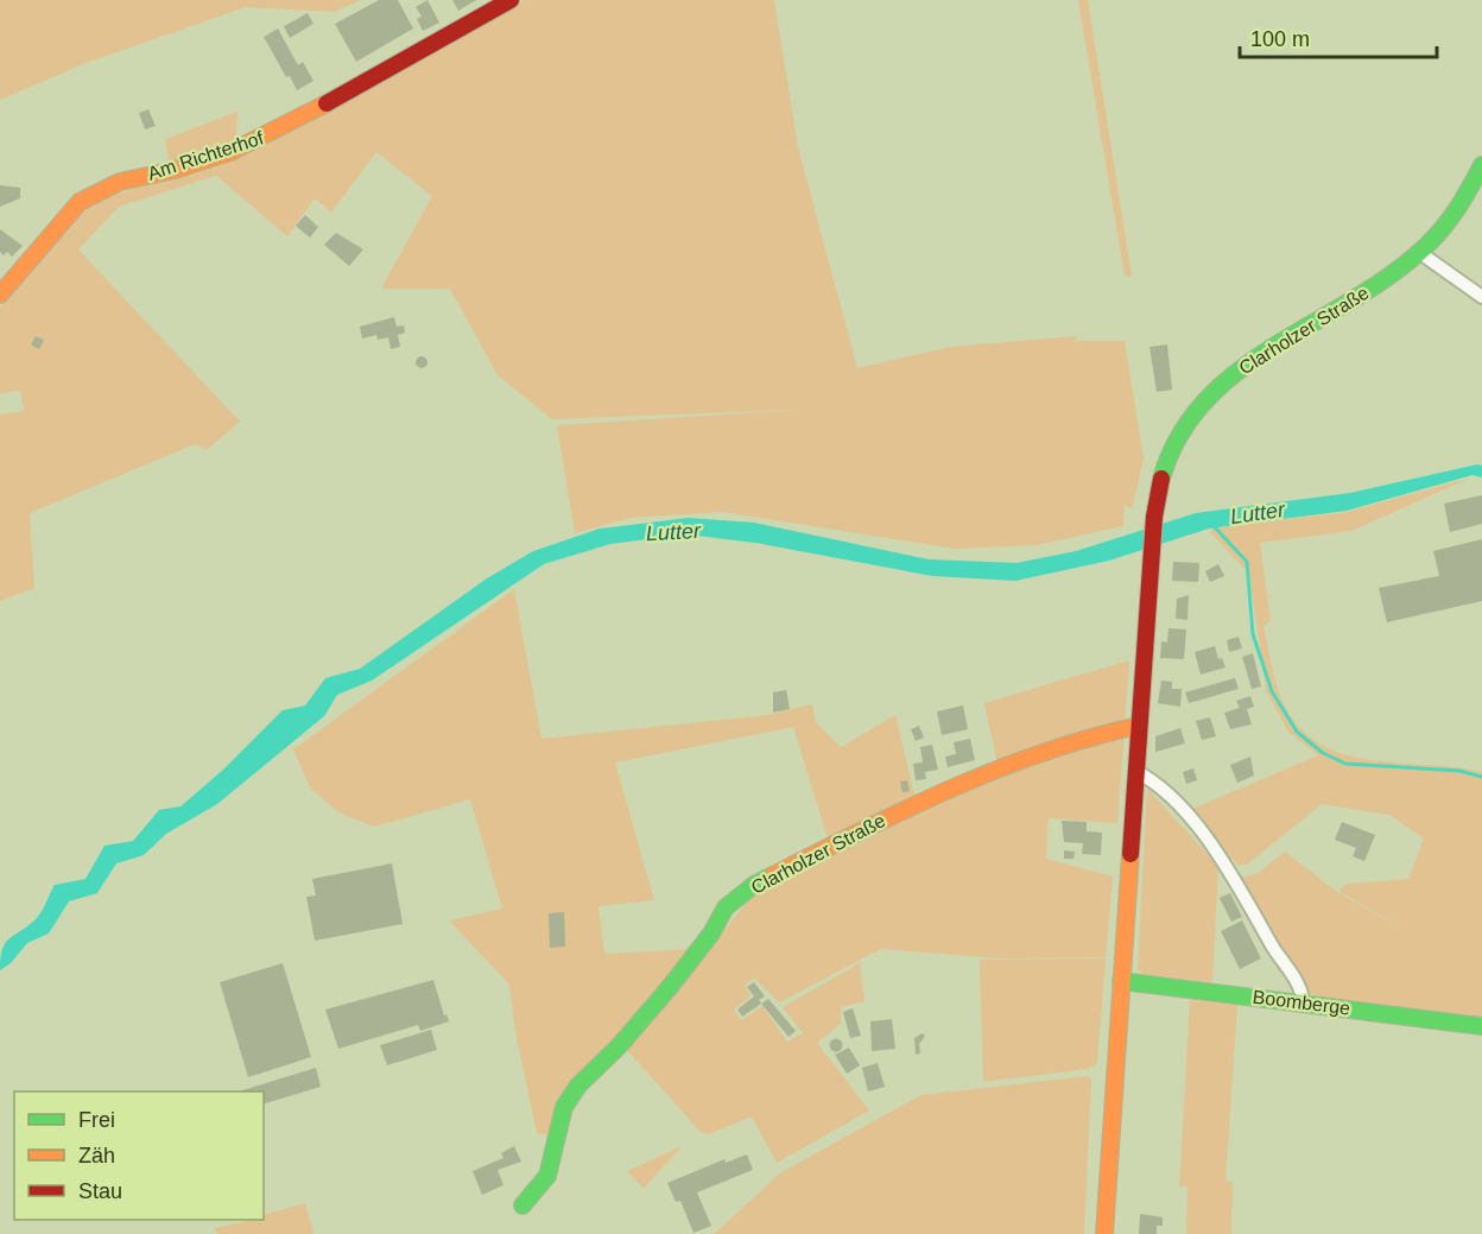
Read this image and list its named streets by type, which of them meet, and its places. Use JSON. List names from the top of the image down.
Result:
{
  "streets": {
    "street": ["Am Richterhof", "Clarholzer Straße", "Boomberge"]
  },
  "crossings": [
    ["Clarholzer Straße", "Boomberge"]
  ],
  "water": ["Lutter"],
  "legend": ["Frei", "Zäh", "Stau"],
  "scale_bar": "100 m"
}
